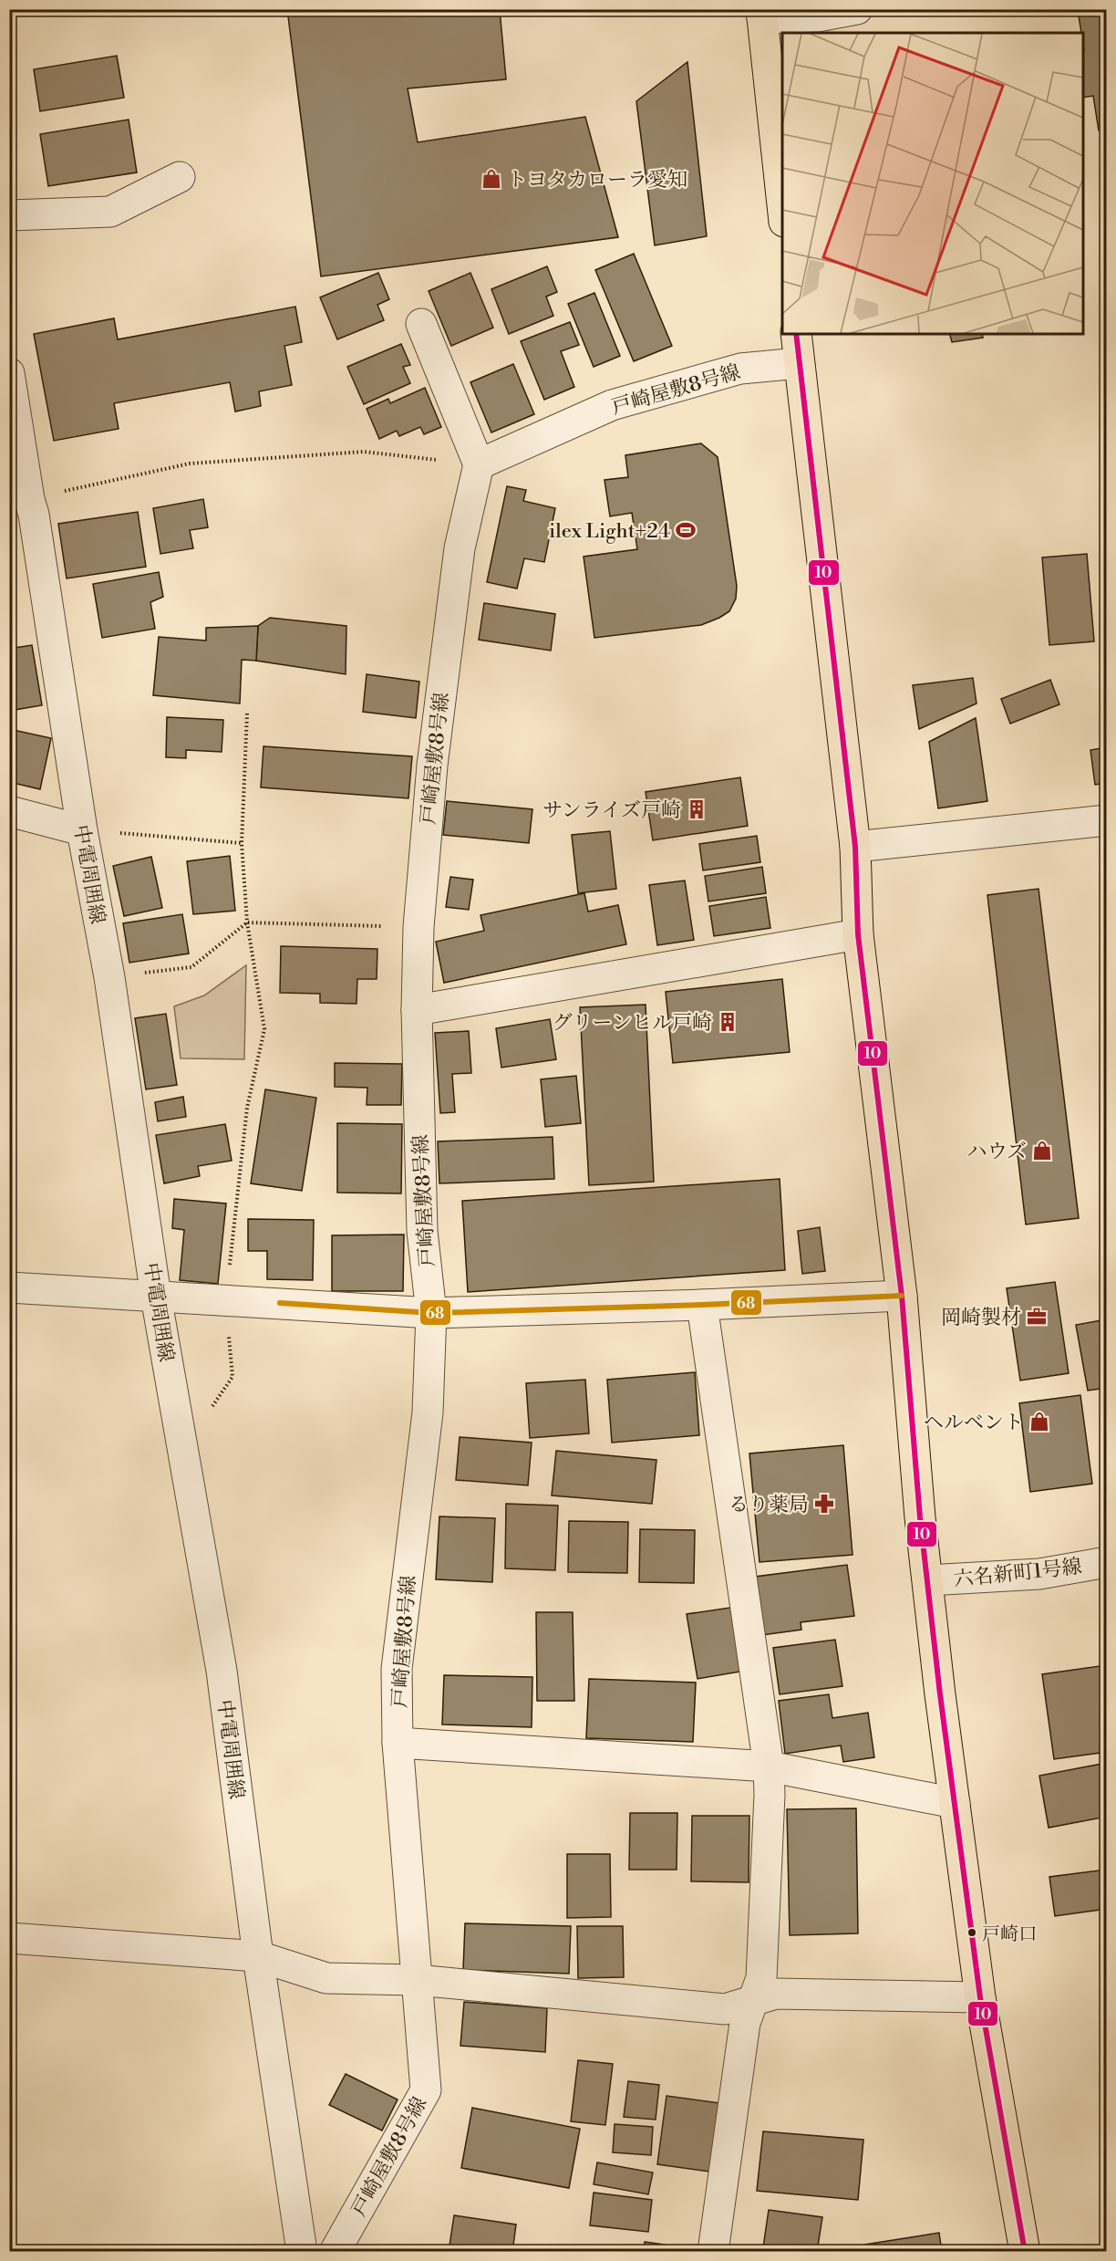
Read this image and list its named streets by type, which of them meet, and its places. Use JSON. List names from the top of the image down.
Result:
{
  "streets": {
    "street": ["戸崎屋敷8号線", "中電周囲線", "六名新町1号線"]
  },
  "places": {
    "shop": ["トヨタカローラ愛知", "ハウズ", "ヘルベント"],
    "sports": ["ilex Light+24"],
    "building": ["サンライズ戸崎", "グリーンヒル戸崎"],
    "office": ["岡崎製材"],
    "pharmacy": ["るり薬局"],
    "other": ["戸崎口"]
  },
  "lines": ["transit line 10", "transit line 68"]
}
